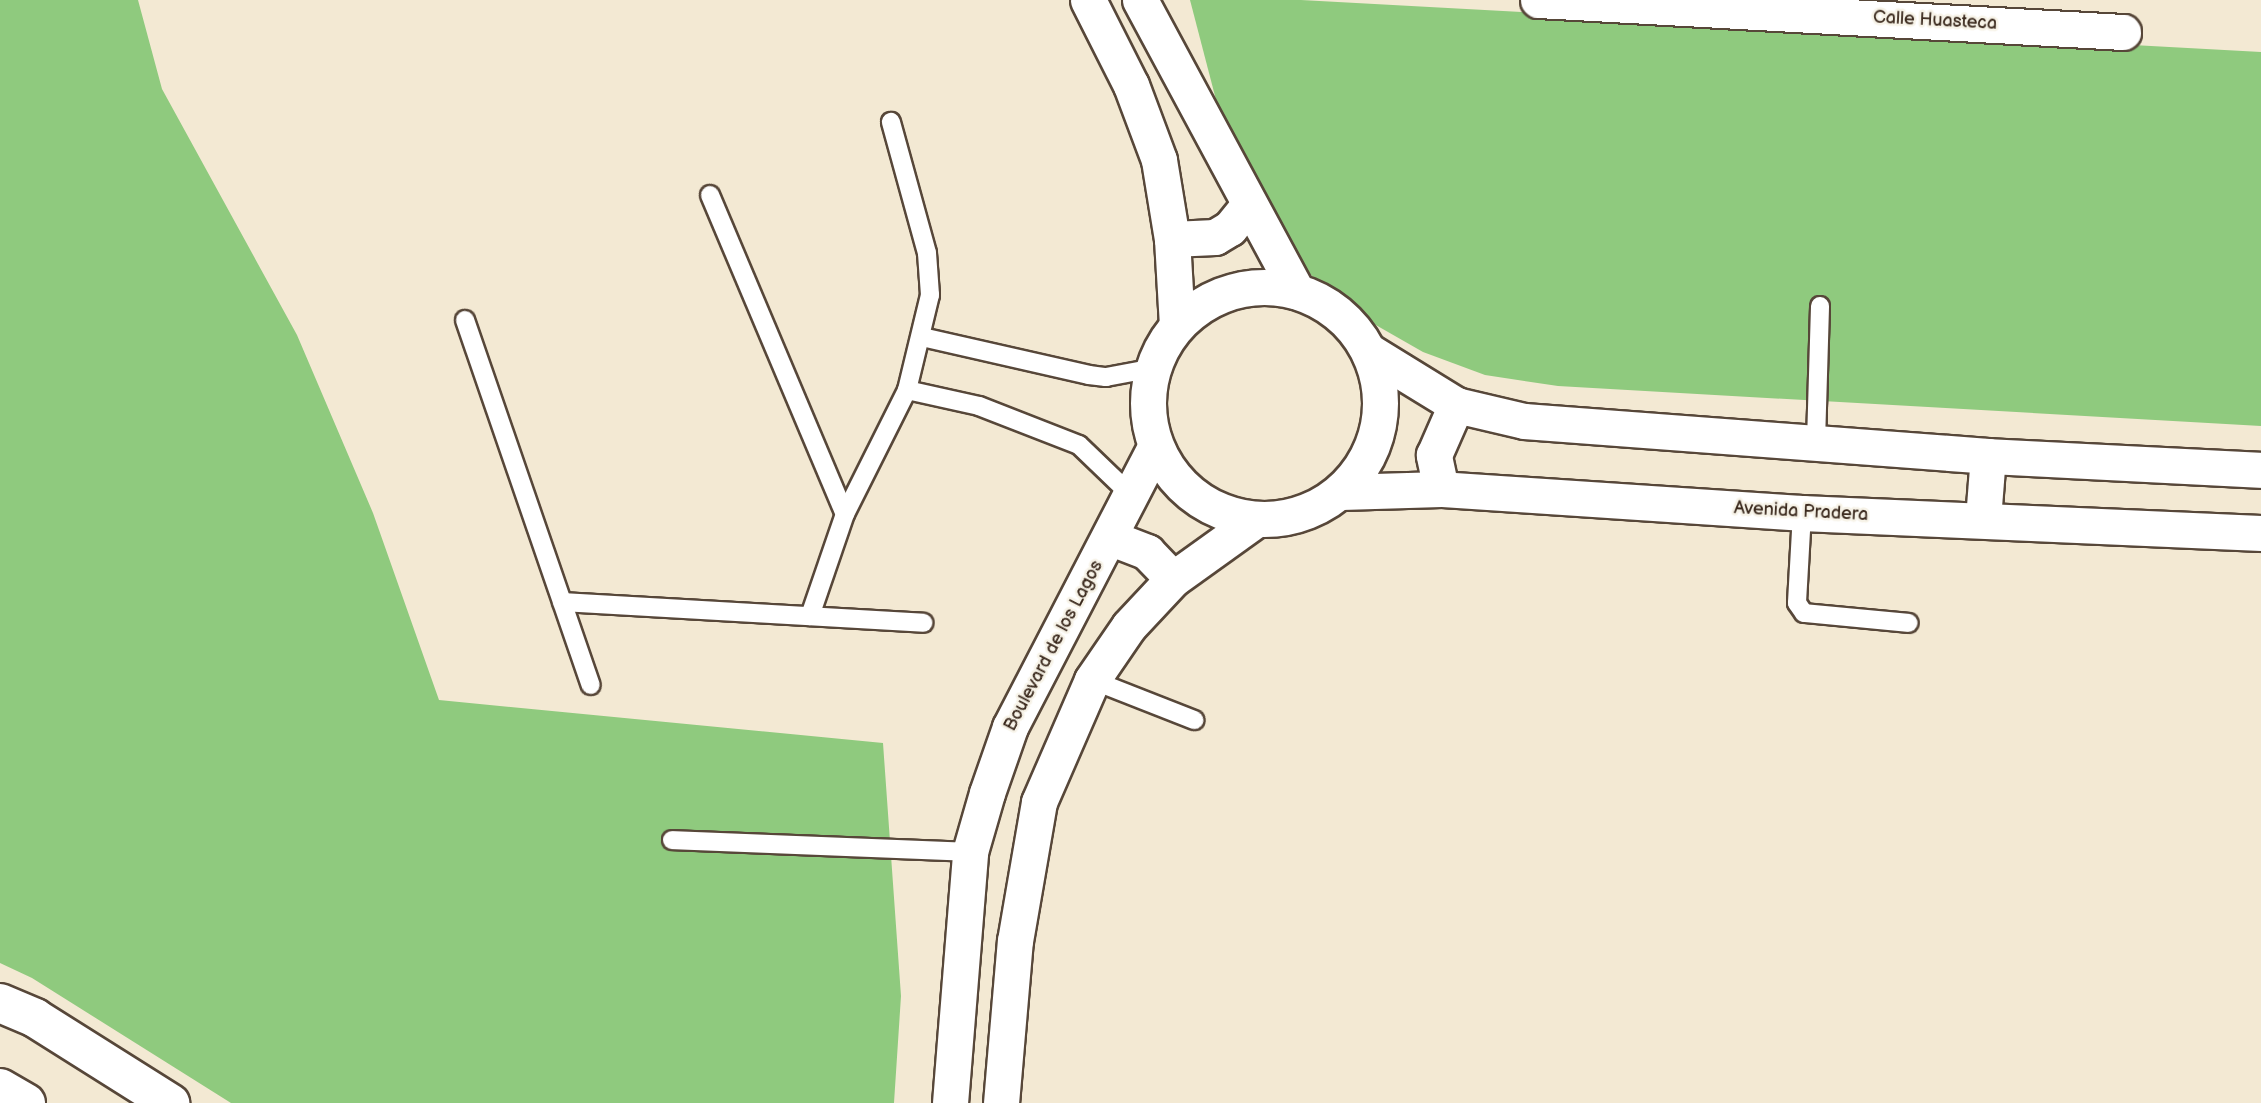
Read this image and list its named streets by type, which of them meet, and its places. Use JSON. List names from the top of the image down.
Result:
{
  "streets": {
    "street": ["Calle Huasteca", "Avenida Pradera", "Boulevard de los Lagos"]
  },
  "crossings": [
    ["Avenida Pradera", "Boulevard de los Lagos"]
  ]
}
